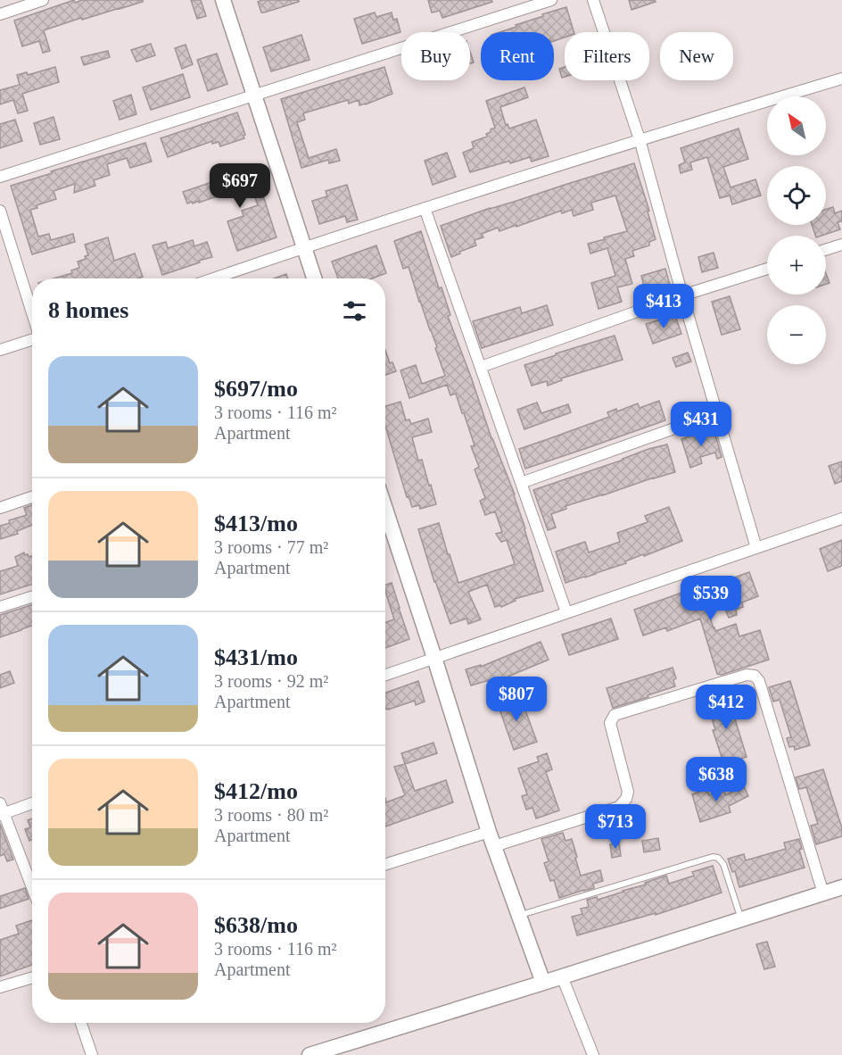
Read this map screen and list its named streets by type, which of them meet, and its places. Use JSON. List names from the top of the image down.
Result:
{
  "north": "top left",
  "page": {
    "chip": [
      "Buy",
      "Rent",
      "Filters",
      "New"
    ],
    "map_buttons": ["+", "−"],
    "price": [
      "$697",
      "$413",
      "$431",
      "$539",
      "$807",
      "$412",
      "$638",
      "$713"
    ],
    "heading": "8 homes",
    "list": [
      {
        "name": "$697/mo",
        "note": "3 rooms · 116 m² · Apartment"
      },
      {
        "name": "$413/mo",
        "note": "3 rooms · 77 m² · Apartment"
      },
      {
        "name": "$431/mo",
        "note": "3 rooms · 92 m² · Apartment"
      },
      {
        "name": "$412/mo",
        "note": "3 rooms · 80 m² · Apartment"
      },
      {
        "name": "$638/mo",
        "note": "3 rooms · 116 m² · Apartment"
      }
    ]
  }
}
